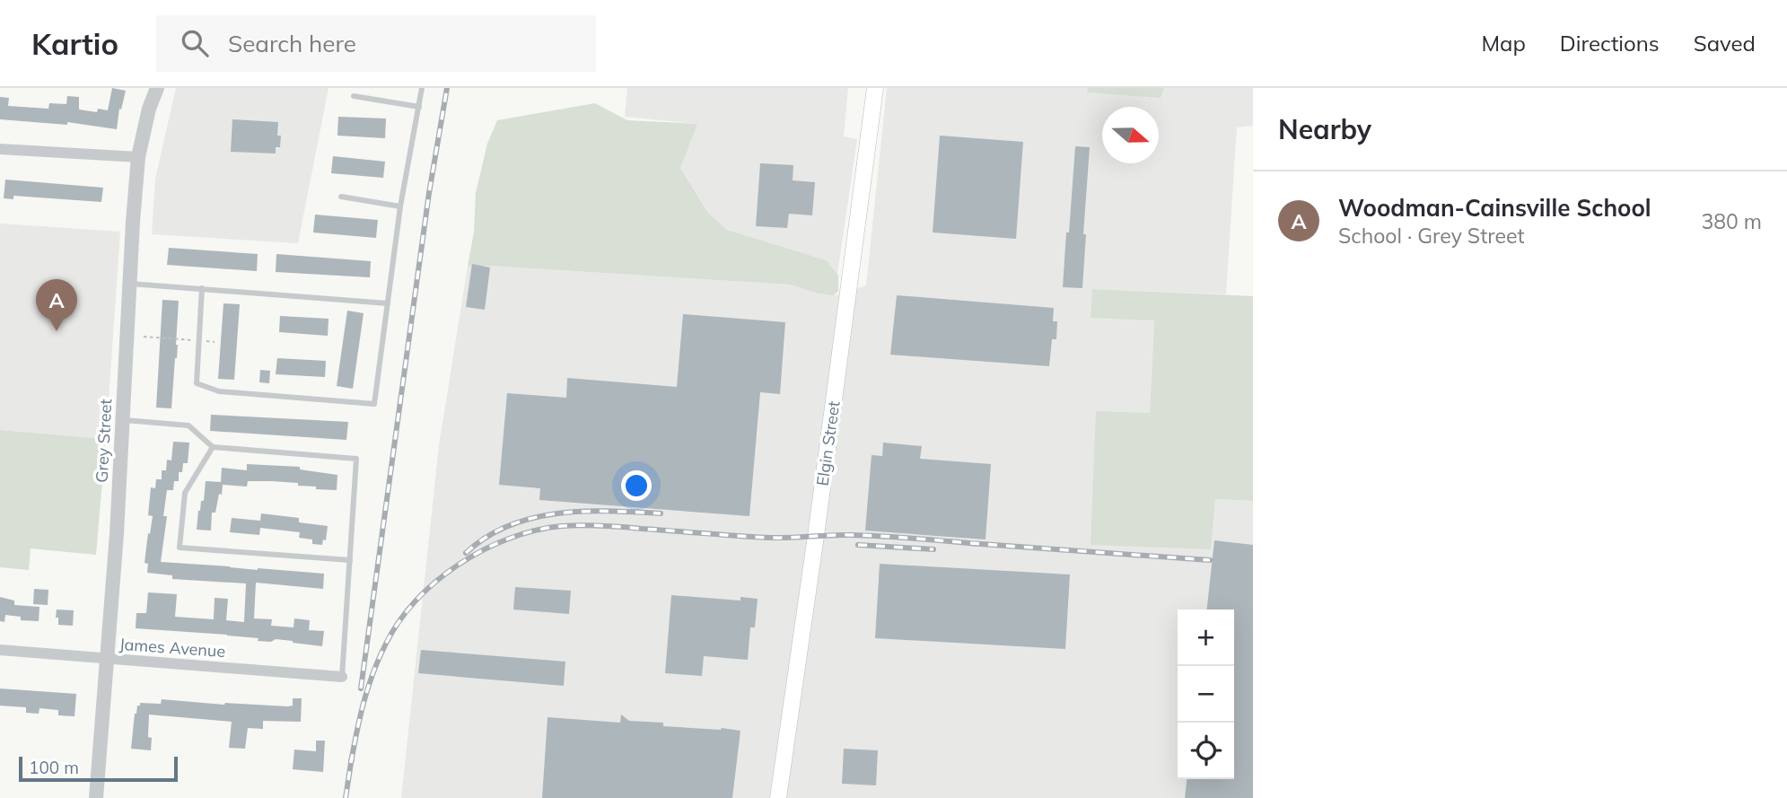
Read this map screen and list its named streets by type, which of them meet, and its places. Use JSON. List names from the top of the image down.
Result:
{
  "streets": {
    "main road": ["Elgin Street"],
    "street": ["Grey Street", "James Avenue"]
  },
  "crossings": [
    ["Grey Street", "James Avenue"]
  ],
  "scale_bar": "100 m",
  "north": "right",
  "page": {
    "header": "Kartio",
    "search": "Search here",
    "nav": ["Map", "Directions", "Saved"],
    "heading": "Nearby",
    "list": [
      {
        "mark": "A",
        "name": "Woodman-Cainsville School",
        "note": "School · Grey Street",
        "value": "380 m"
      }
    ],
    "pins": "A",
    "map_buttons": ["+", "−"],
    "scale": "100 m"
  }
}
